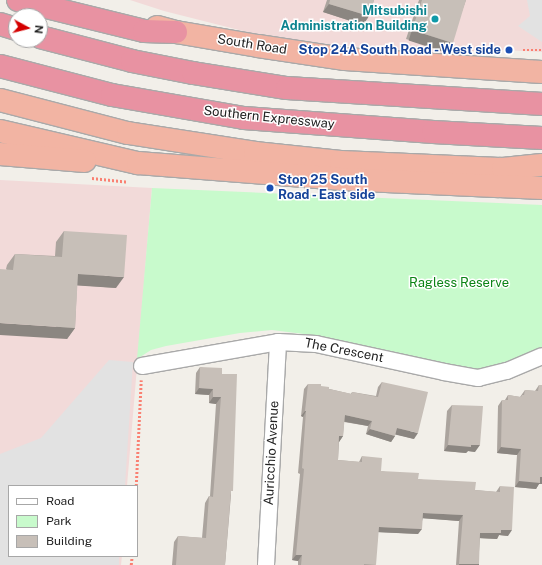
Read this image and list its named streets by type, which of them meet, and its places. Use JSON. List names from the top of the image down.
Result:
{
  "streets": {
    "highway": ["South Road", "Southern Expressway"],
    "street": ["The Crescent", "Auricchio Avenue"]
  },
  "crossings": [
    ["The Crescent", "Auricchio Avenue"]
  ],
  "parks": ["Ragless Reserve"],
  "places": ["Mitsubishi Administration Building", "Stop 24A South Road - West side", "Stop 25 South Road - East side"],
  "legend": ["Road", "Park", "Building"],
  "north": "right"
}
